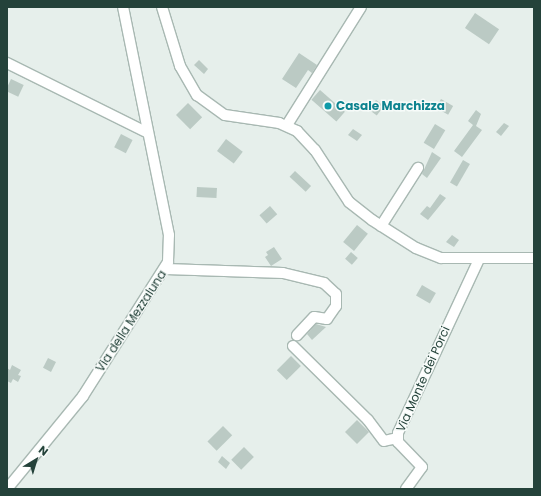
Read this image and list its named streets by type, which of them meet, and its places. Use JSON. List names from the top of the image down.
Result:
{
  "streets": {
    "street": ["Via della Mezzaluna", "Via Monte dei Porci"]
  },
  "places": ["Casale Marchizza"],
  "north": "top right"
}
